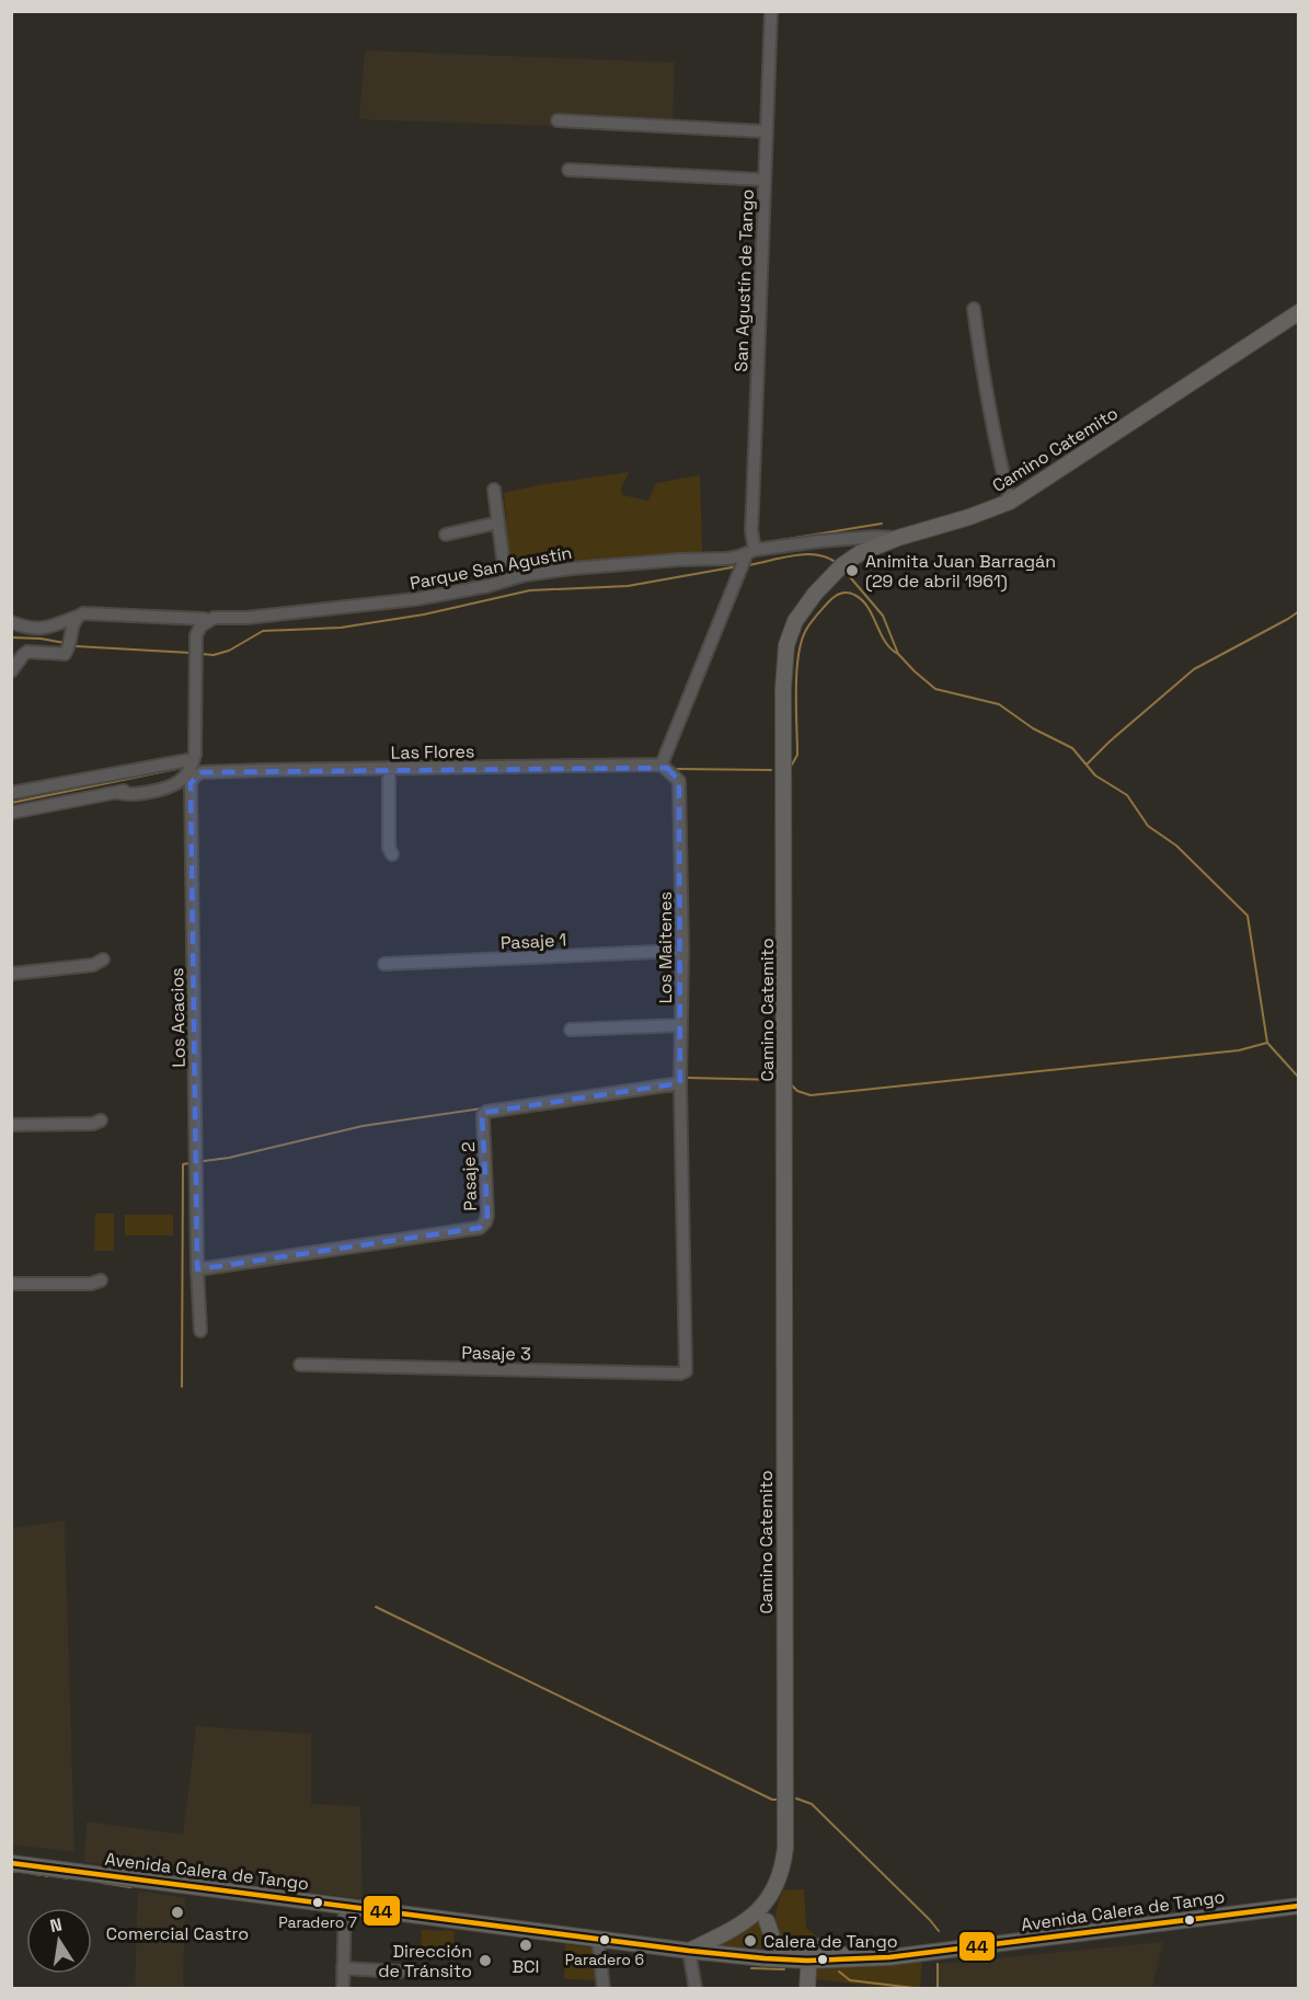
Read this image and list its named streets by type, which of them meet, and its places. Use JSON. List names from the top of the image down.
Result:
{
  "streets": {
    "main road": ["Camino Catemito", "Avenida Calera de Tango"],
    "street": [
      "San Agustín de Tango",
      "Parque San Agustín",
      "Las Flores",
      "Pasaje 1",
      "Los Maitenes",
      "Los Acacios",
      "Pasaje 2",
      "Pasaje 3"
    ]
  },
  "crossings": [
    ["San Agustín de Tango", "Parque San Agustín"],
    ["Camino Catemito", "Parque San Agustín"],
    ["Camino Catemito", "Avenida Calera de Tango"],
    ["Las Flores", "Los Maitenes"],
    ["Las Flores", "Los Acacios"],
    ["Pasaje 1", "Los Maitenes"],
    ["Los Maitenes", "Pasaje 2"],
    ["Los Maitenes", "Pasaje 3"],
    ["Los Acacios", "Pasaje 2"]
  ],
  "places": [
    "Animita Juan Barragán (29 de abril 1961)",
    "Paradero 7",
    "Comercial Castro",
    "Paradero 6",
    "Calera de Tango",
    "BCI",
    "Dirección de Tránsito"
  ],
  "lines": ["transit line 44"],
  "north": "top"
}
